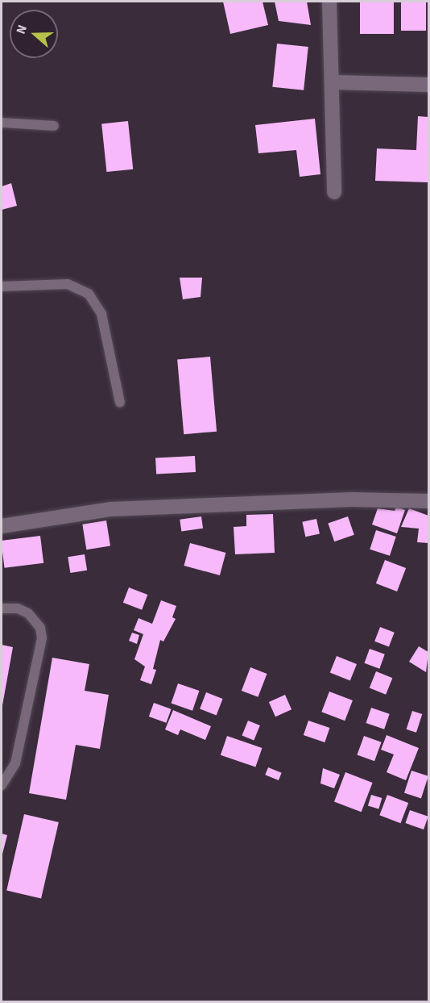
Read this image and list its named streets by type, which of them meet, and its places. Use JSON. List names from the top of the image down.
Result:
{
  "north": "left"
}
